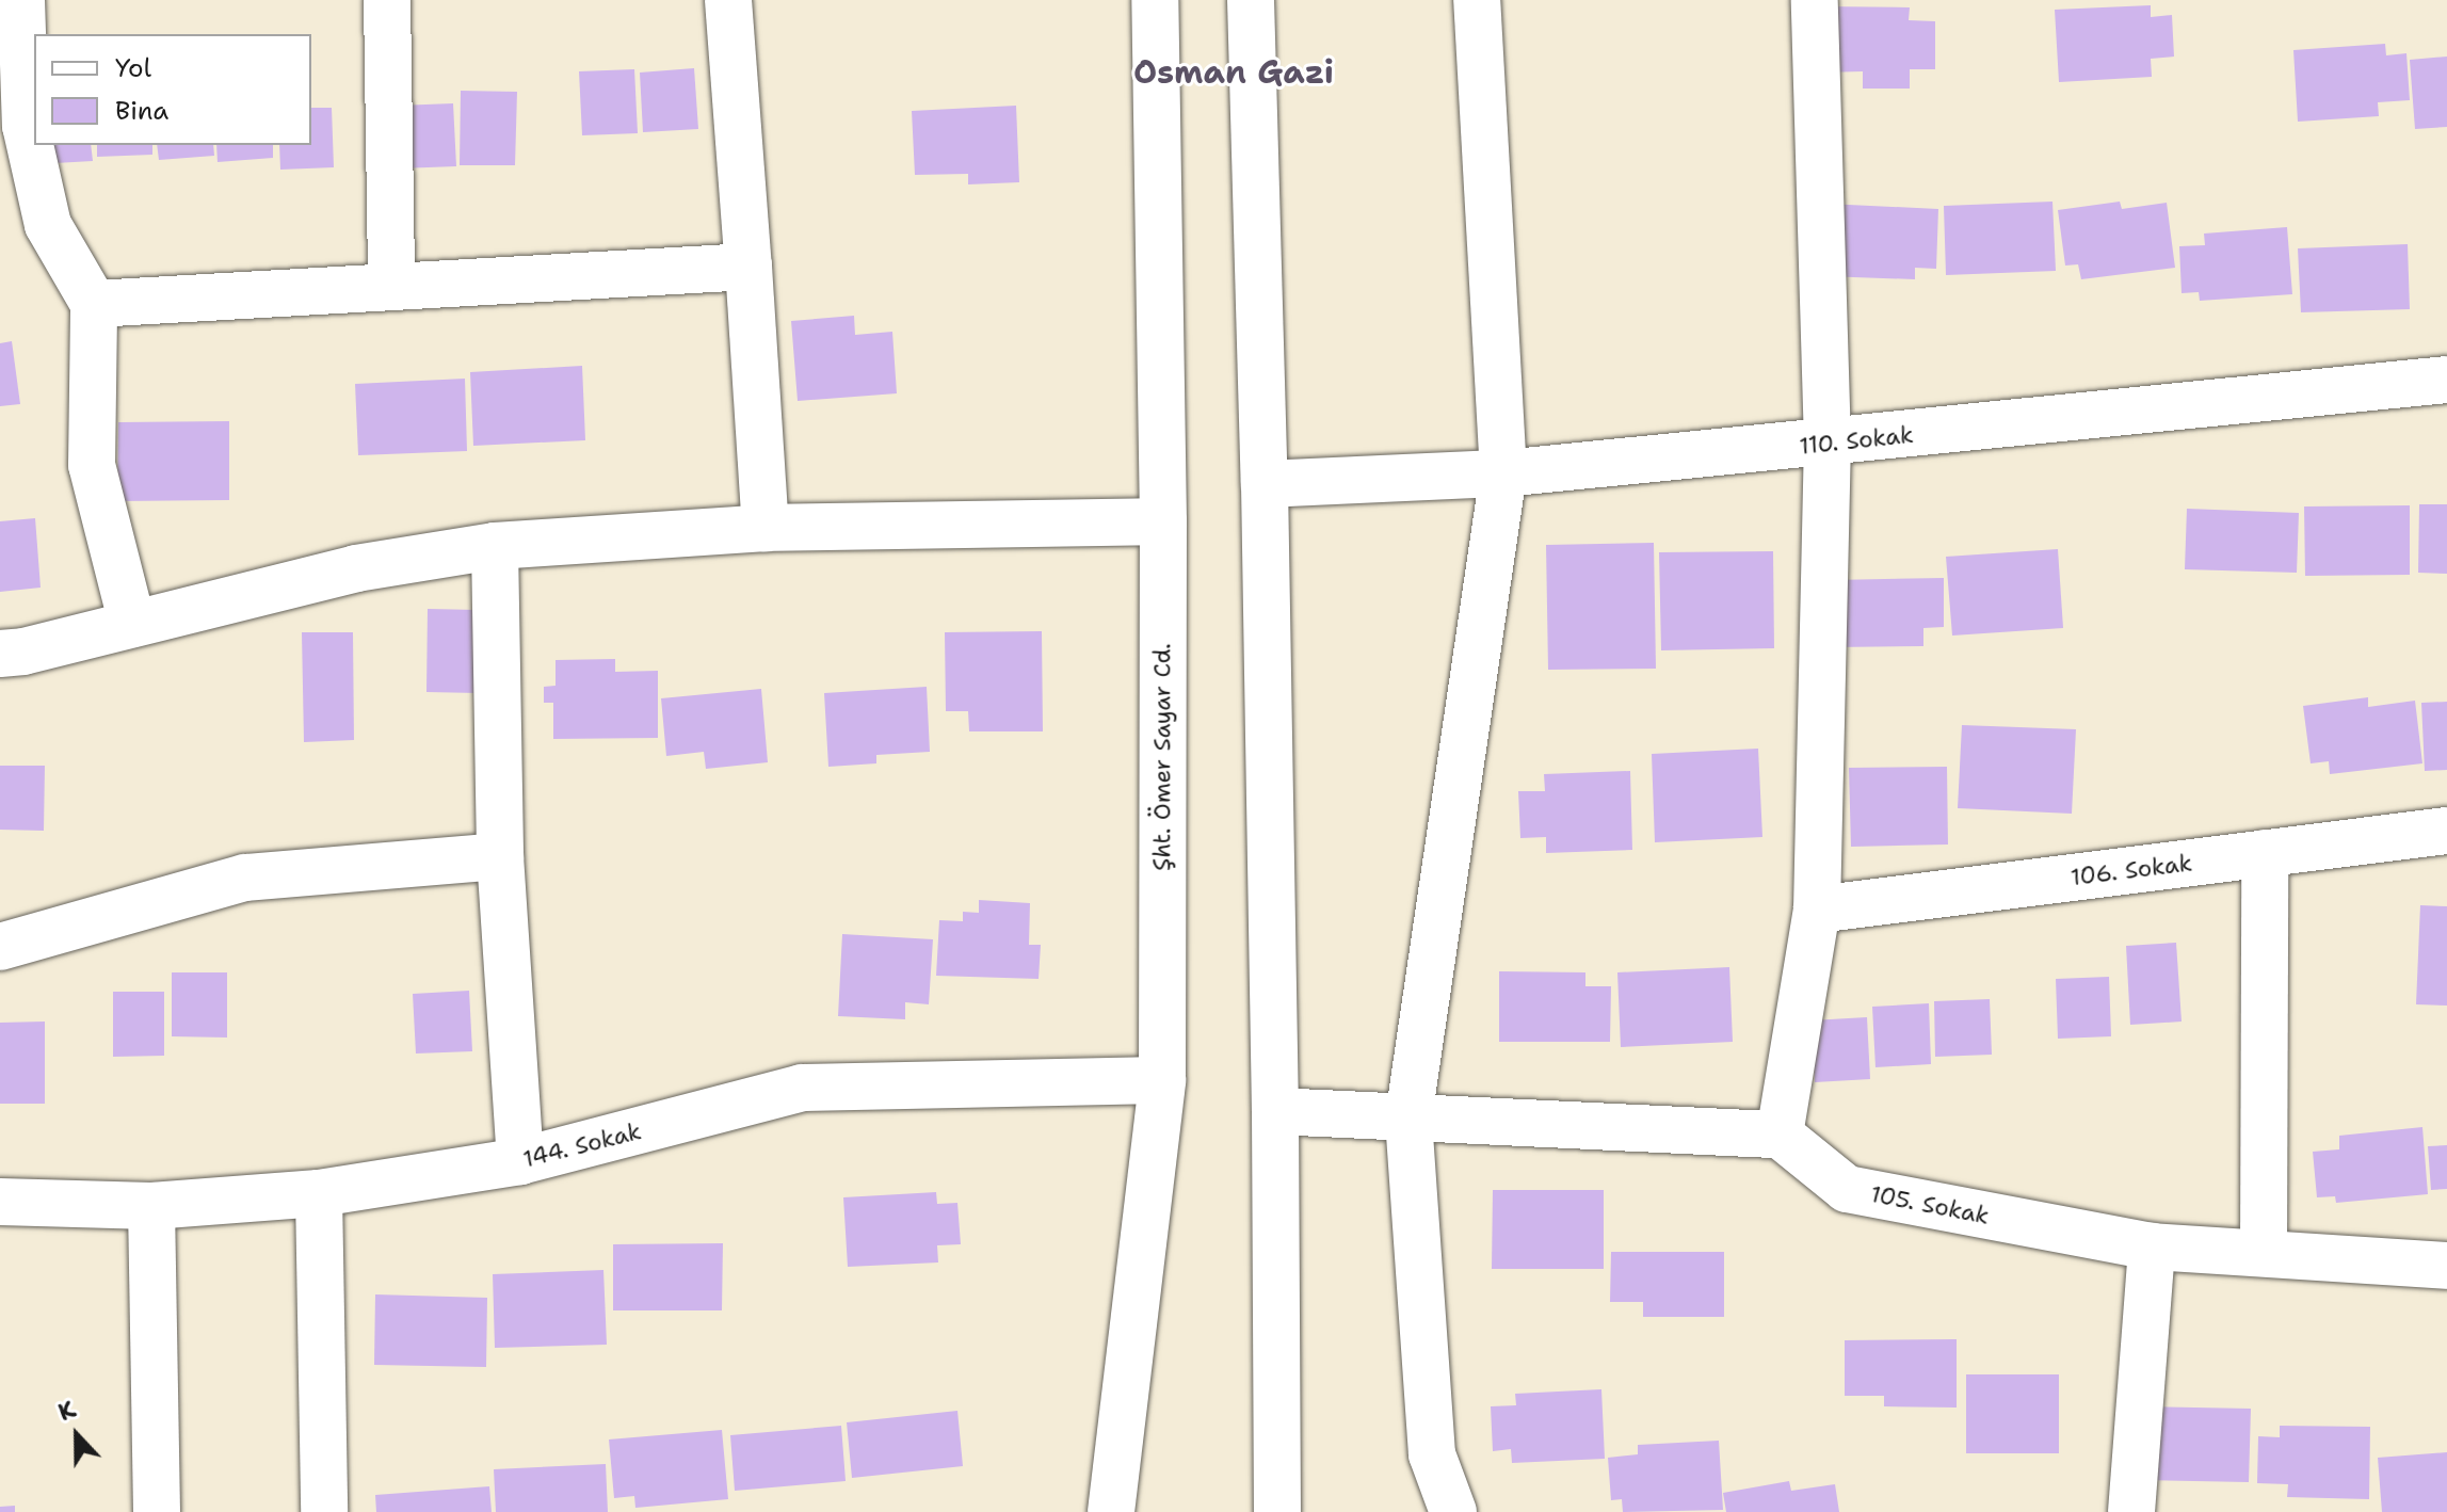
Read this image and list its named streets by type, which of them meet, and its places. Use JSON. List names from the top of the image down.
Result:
{
  "streets": {
    "street": [
      "110. Sokak",
      "Şht. Ömer Sayar Cd.",
      "106. Sokak",
      "144. Sokak",
      "105. Sokak"
    ]
  },
  "crossings": [
    ["Şht. Ömer Sayar Cd.", "144. Sokak"]
  ],
  "districts": ["Osman Gazi"],
  "legend": ["Yol", "Bina"],
  "north": "top"
}
